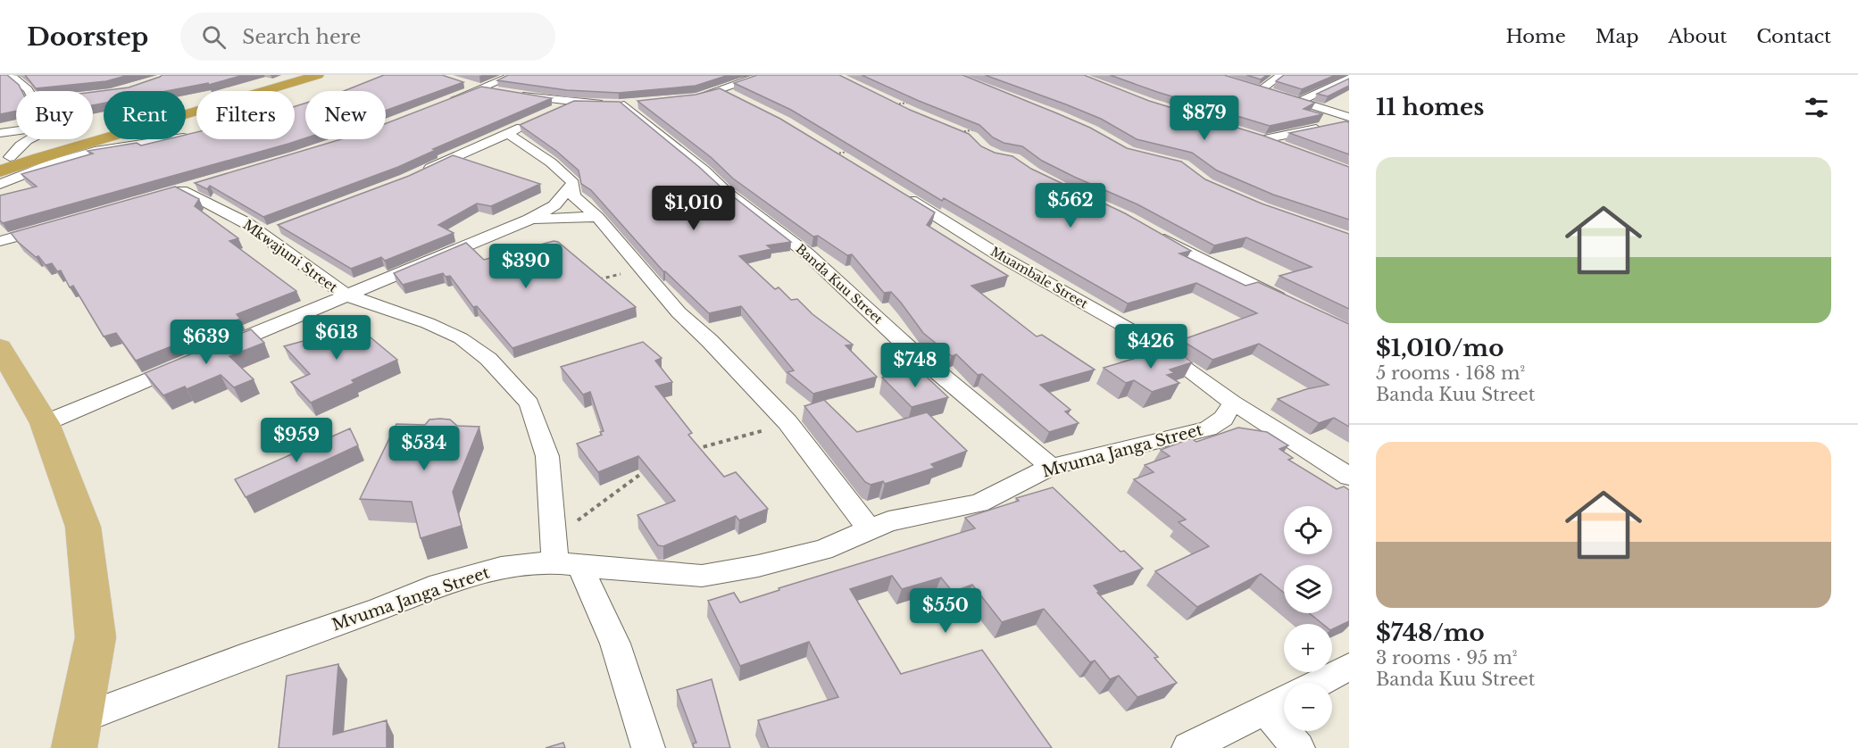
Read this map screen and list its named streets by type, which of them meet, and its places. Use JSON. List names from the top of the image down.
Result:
{
  "streets": {
    "street": [
      "Mkwajuni Street",
      "Muambale Street",
      "Banda Kuu Street",
      "Mvuma Janga Street"
    ]
  },
  "crossings": [
    ["Mkwajuni Street", "Mvuma Janga Street"],
    ["Muambale Street", "Mvuma Janga Street"],
    ["Banda Kuu Street", "Mvuma Janga Street"]
  ],
  "page": {
    "header": "Doorstep",
    "search": "Search here",
    "nav": [
      "Home",
      "Map",
      "About",
      "Contact"
    ],
    "heading": "11 homes",
    "chip": [
      "Buy",
      "Rent",
      "Filters",
      "New"
    ],
    "price": [
      "$879",
      "$562",
      "$1,010",
      "$390",
      "$613",
      "$639",
      "$426",
      "$748",
      "$959",
      "$534",
      "$550"
    ],
    "list": [
      {
        "name": "$1,010/mo",
        "note": "5 rooms · 168 m² · Banda Kuu Street"
      },
      {
        "name": "$748/mo",
        "note": "3 rooms · 95 m² · Banda Kuu Street"
      }
    ],
    "map_buttons": ["+", "−"]
  }
}
